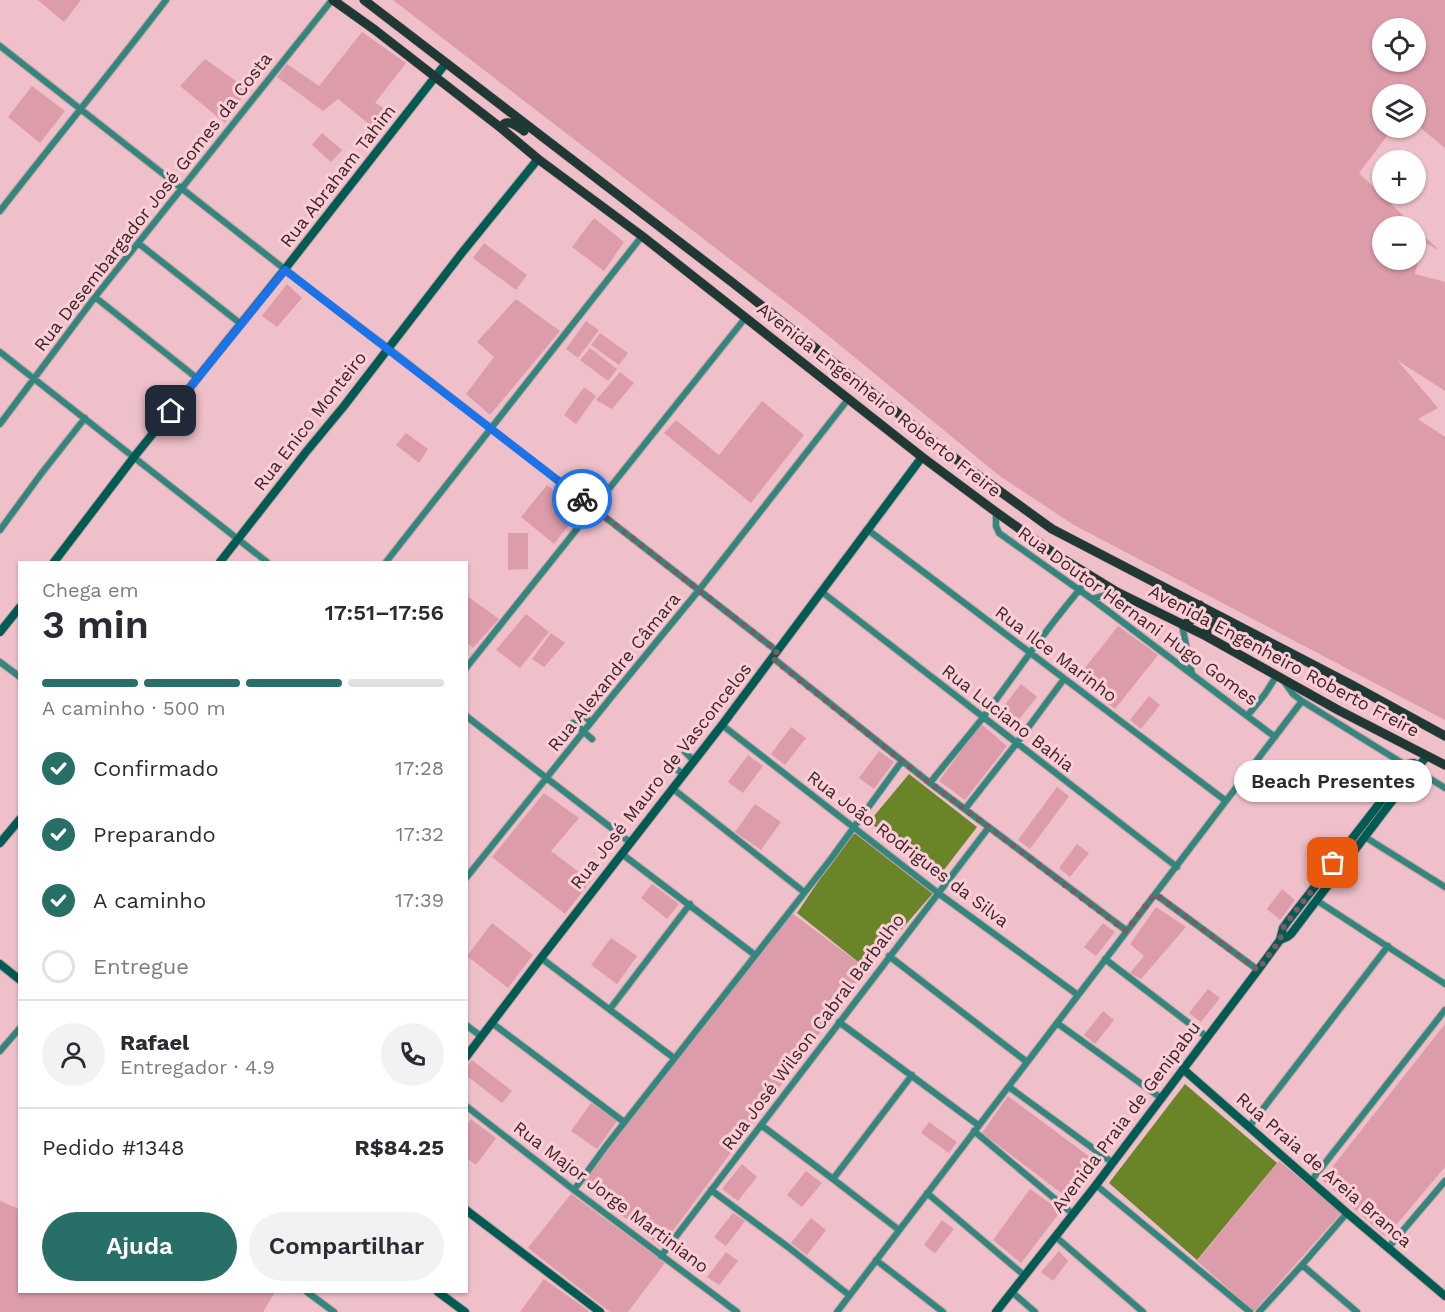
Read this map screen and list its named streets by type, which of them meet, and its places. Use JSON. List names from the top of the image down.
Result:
{
  "streets": {
    "main road": [
      "Rua Abraham Tahim",
      "Avenida Engenheiro Roberto Freire",
      "Rua Enico Monteiro",
      "Rua José Mauro de Vasconcelos",
      "Avenida Praia de Genipabu",
      "Rua Praia de Areia Branca"
    ],
    "street": [
      "Rua Desembargador José Gomes da Costa",
      "Rua Doutor Hernani Hugo Gomes",
      "Rua Ilce Marinho",
      "Rua Alexandre Câmara",
      "Rua Luciano Bahia",
      "Rua João Rodrigues da Silva",
      "Rua José Wilson Cabral Barbalho",
      "Rua Major Jorge Martiniano"
    ]
  },
  "crossings": [
    ["Rua Abraham Tahim", "Avenida Engenheiro Roberto Freire"],
    ["Rua Desembargador José Gomes da Costa", "Avenida Engenheiro Roberto Freire"],
    ["Avenida Engenheiro Roberto Freire", "Rua Enico Monteiro"],
    ["Avenida Engenheiro Roberto Freire", "Rua Doutor Hernani Hugo Gomes"],
    ["Avenida Engenheiro Roberto Freire", "Rua Alexandre Câmara"],
    ["Avenida Engenheiro Roberto Freire", "Rua José Mauro de Vasconcelos"],
    ["Avenida Engenheiro Roberto Freire", "Avenida Praia de Genipabu"],
    ["Rua Ilce Marinho", "Rua José Mauro de Vasconcelos"],
    ["Rua Luciano Bahia", "Rua José Mauro de Vasconcelos"],
    ["Rua José Mauro de Vasconcelos", "Rua João Rodrigues da Silva"],
    ["Rua João Rodrigues da Silva", "Rua José Wilson Cabral Barbalho"],
    ["Rua José Wilson Cabral Barbalho", "Rua Major Jorge Martiniano"],
    ["Avenida Praia de Genipabu", "Rua Praia de Areia Branca"]
  ],
  "places": ["Beach Presentes"],
  "page": {
    "map_buttons": ["+", "−"],
    "heading": ["3 min", "Chega em", "17:51–17:56"],
    "panel": [
      "Rafael",
      "Entregador · 4.9",
      "Pedido #1348",
      "R$84.25"
    ],
    "bar": "A caminho · 500 m",
    "list": [
      ["Confirmado", "17:28"],
      ["Preparando", "17:32"],
      ["A caminho", "17:39"],
      "Entregue"
    ],
    "bubble": "Beach Presentes",
    "buttons": ["Ajuda", "Compartilhar"]
  }
}
